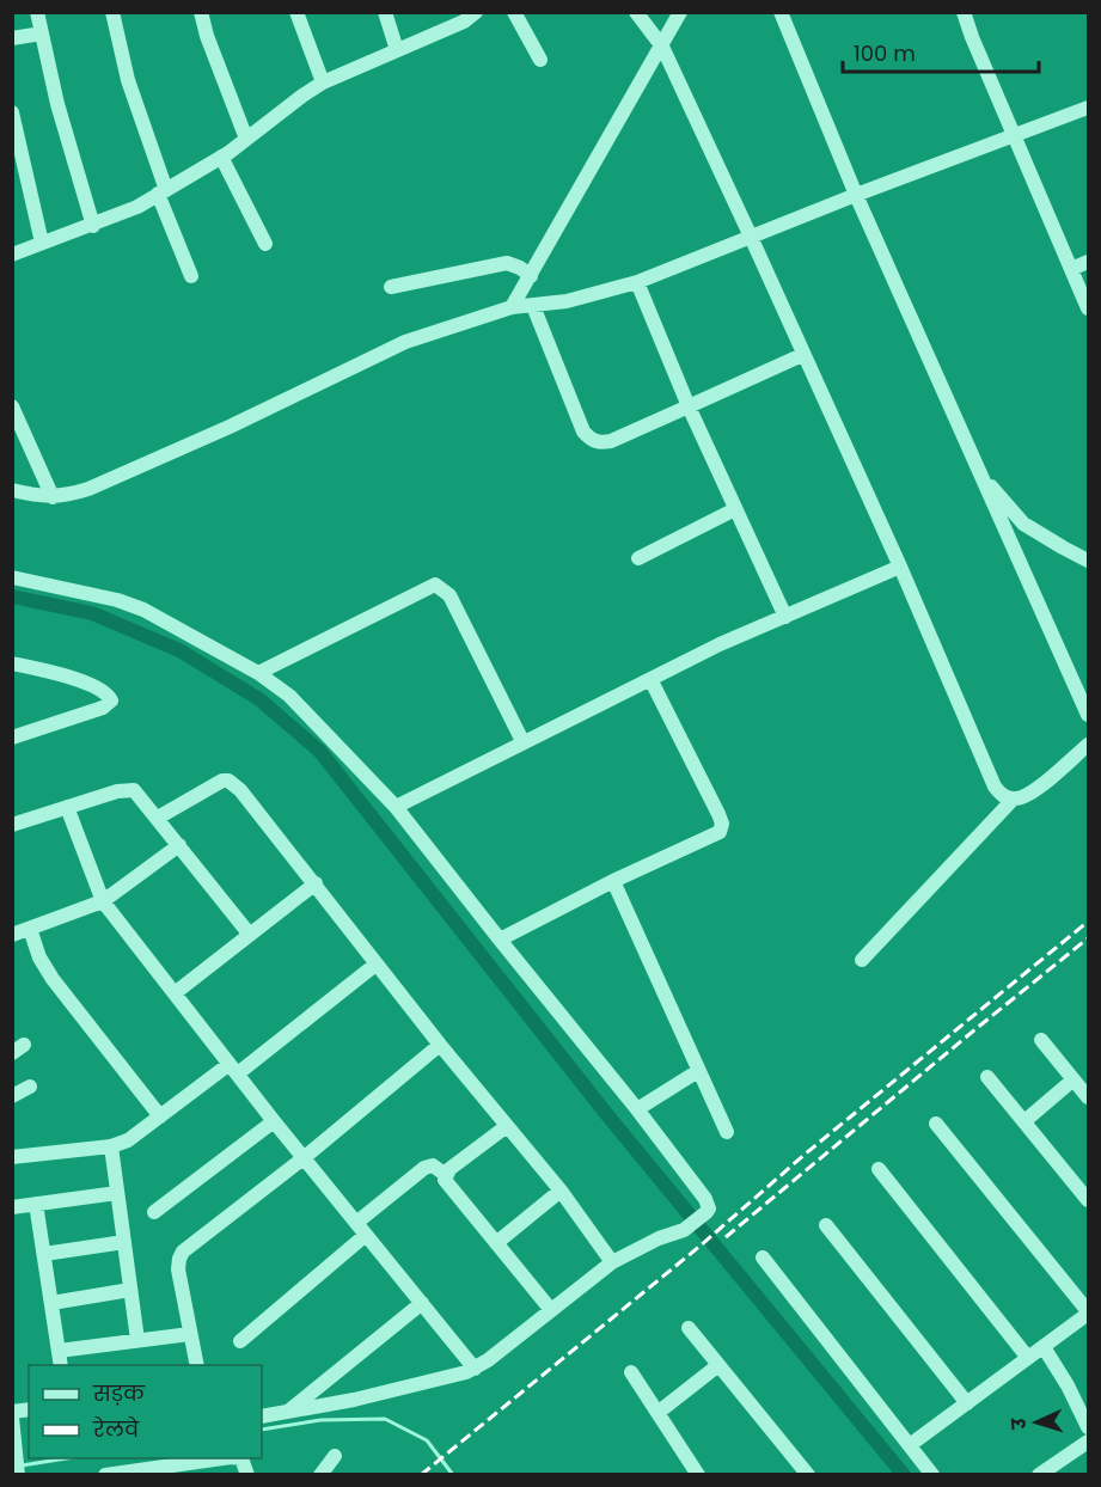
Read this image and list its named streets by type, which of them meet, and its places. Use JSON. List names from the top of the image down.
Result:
{
  "legend": ["सड़क", "रेलवे"],
  "scale_bar": "100 m",
  "north": "left"
}
